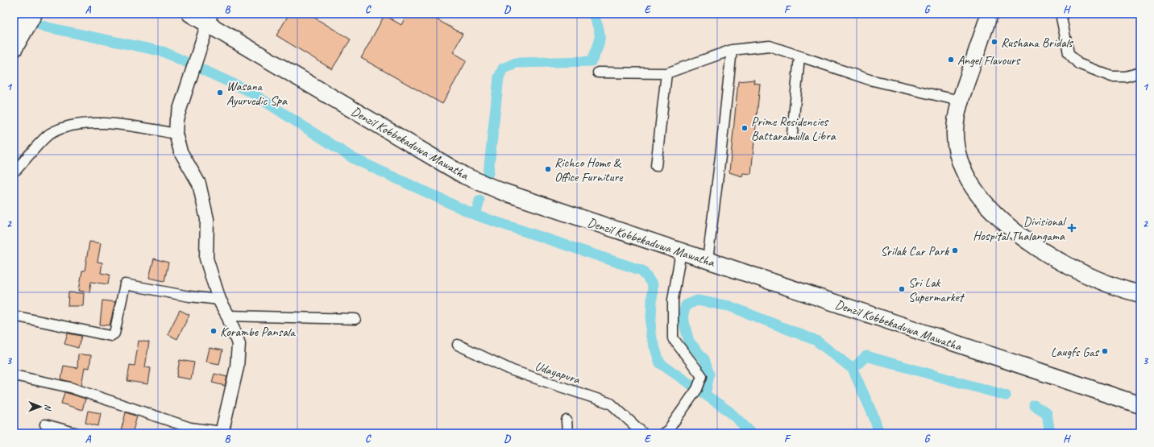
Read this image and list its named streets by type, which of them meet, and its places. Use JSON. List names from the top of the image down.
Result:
{
  "streets": {
    "main road": ["Denzil Kobbekaduwa Mawatha"],
    "street": ["Udayapura"]
  },
  "places": {
    "other": [
      "Rushana Bridals",
      "Angel Flavours",
      "Wasana Ayurvedic Spa",
      "Prime Residencies Battaramulla Libra",
      "Richco Home & Office Furniture",
      "Srilak Car Park",
      "Sri Lak Supermarket",
      "Korambe Pansala",
      "Laugfs Gas"
    ],
    "health": ["Divisional Hospital Thalangama"]
  },
  "north": "right",
  "grid": {
    "columns": [
      "A",
      "B",
      "C",
      "D",
      "E",
      "F",
      "G",
      "H"
    ],
    "rows": ["1", "2", "3"]
  }
}
